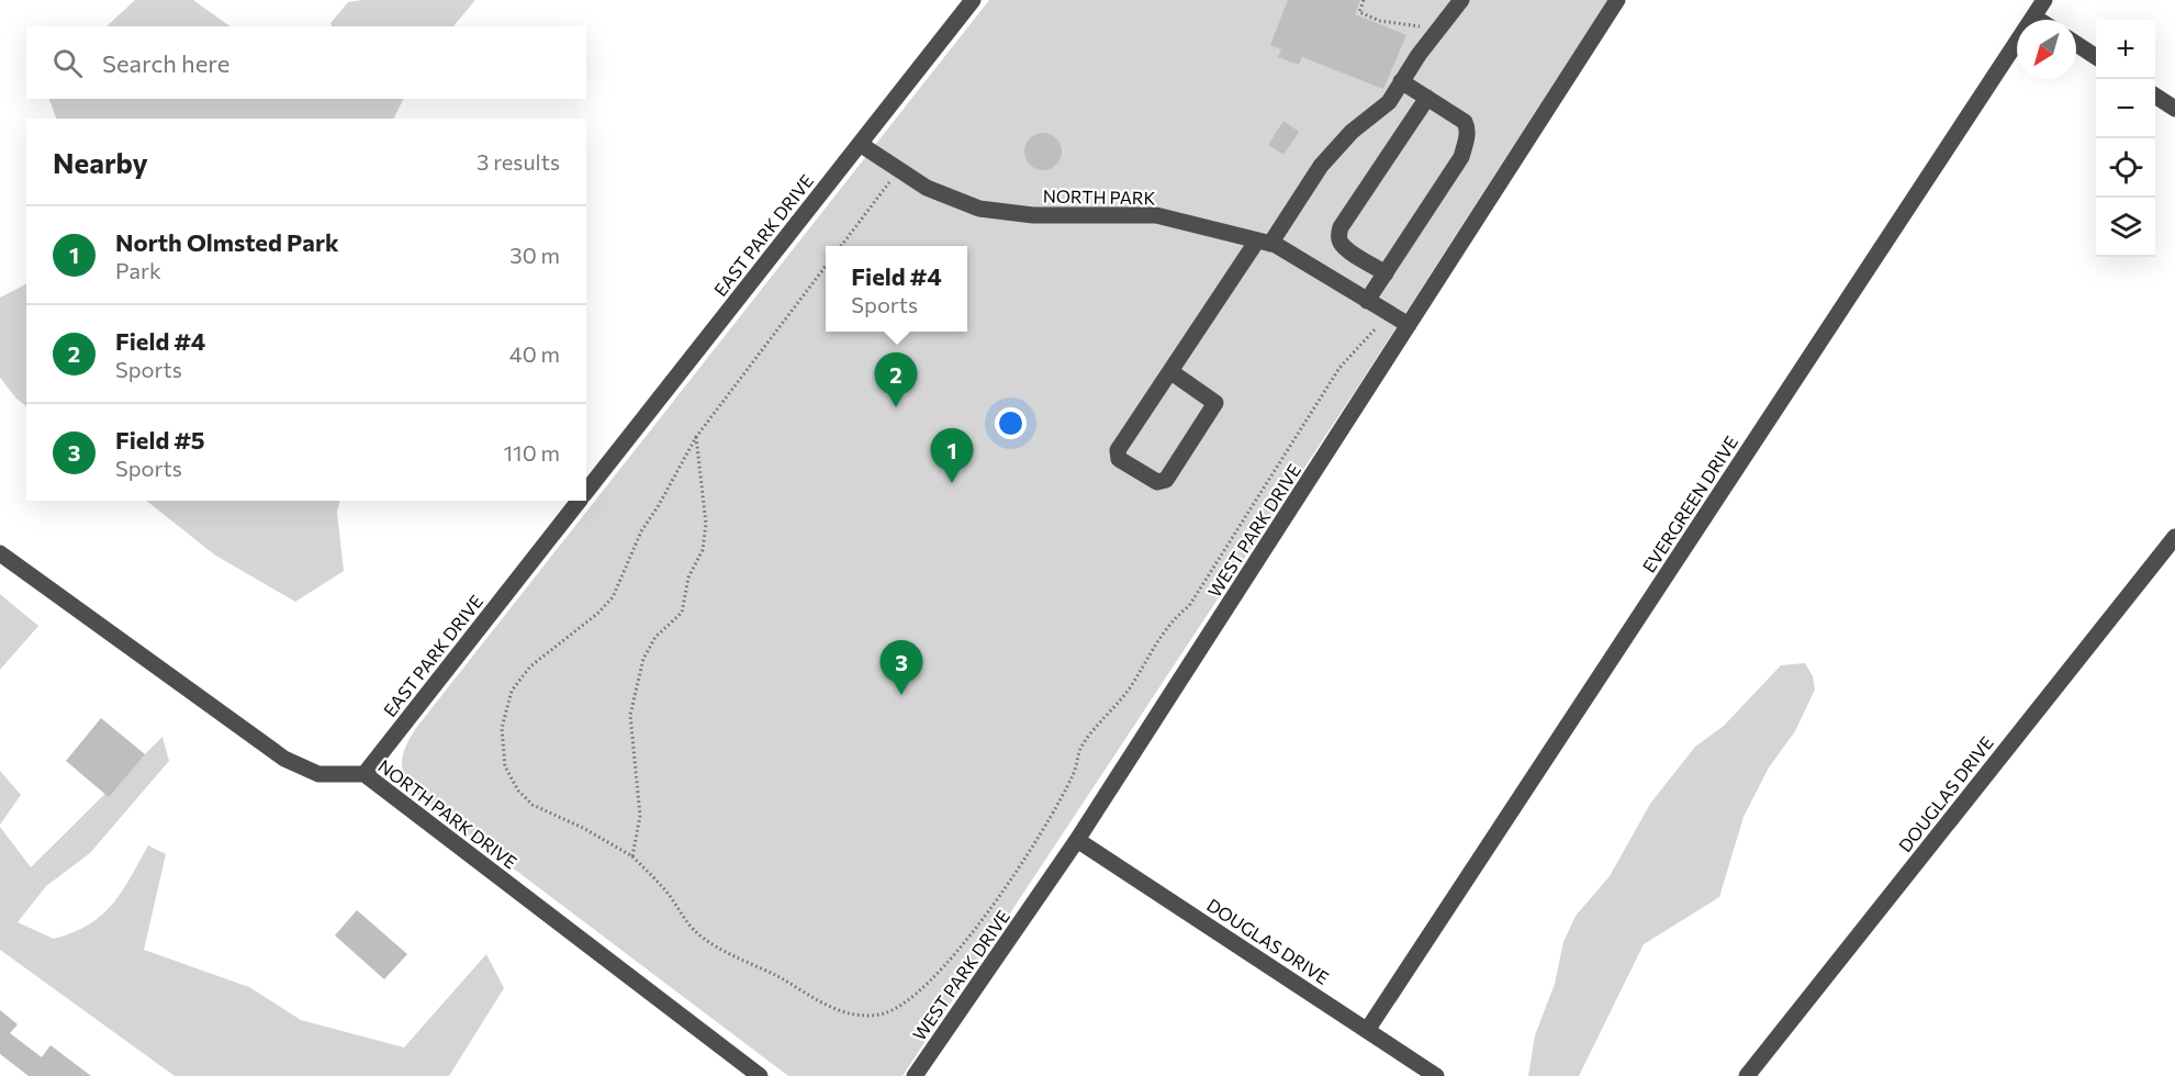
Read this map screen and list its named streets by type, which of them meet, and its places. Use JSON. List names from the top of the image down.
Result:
{
  "streets": {
    "street": [
      "NORTH PARK",
      "EAST PARK DRIVE",
      "EVERGREEN DRIVE",
      "WEST PARK DRIVE",
      "DOUGLAS DRIVE",
      "NORTH PARK DRIVE"
    ]
  },
  "crossings": [
    ["NORTH PARK", "EAST PARK DRIVE"],
    ["NORTH PARK", "WEST PARK DRIVE"],
    ["EAST PARK DRIVE", "NORTH PARK DRIVE"],
    ["EVERGREEN DRIVE", "DOUGLAS DRIVE"],
    ["WEST PARK DRIVE", "DOUGLAS DRIVE"]
  ],
  "north": "bottom left",
  "page": {
    "map_buttons": ["+", "−"],
    "search": "Search here",
    "heading": ["Nearby", "3 results"],
    "list": [
      {
        "mark": "1",
        "name": "North Olmsted Park",
        "note": "Park",
        "value": "30 m"
      },
      {
        "mark": "2",
        "name": "Field #4",
        "note": "Sports",
        "value": "40 m"
      },
      {
        "mark": "3",
        "name": "Field #5",
        "note": "Sports",
        "value": "110 m"
      }
    ],
    "popup": ["Field #4", "Sports"],
    "pins": ["2", "1", "3"]
  }
}
